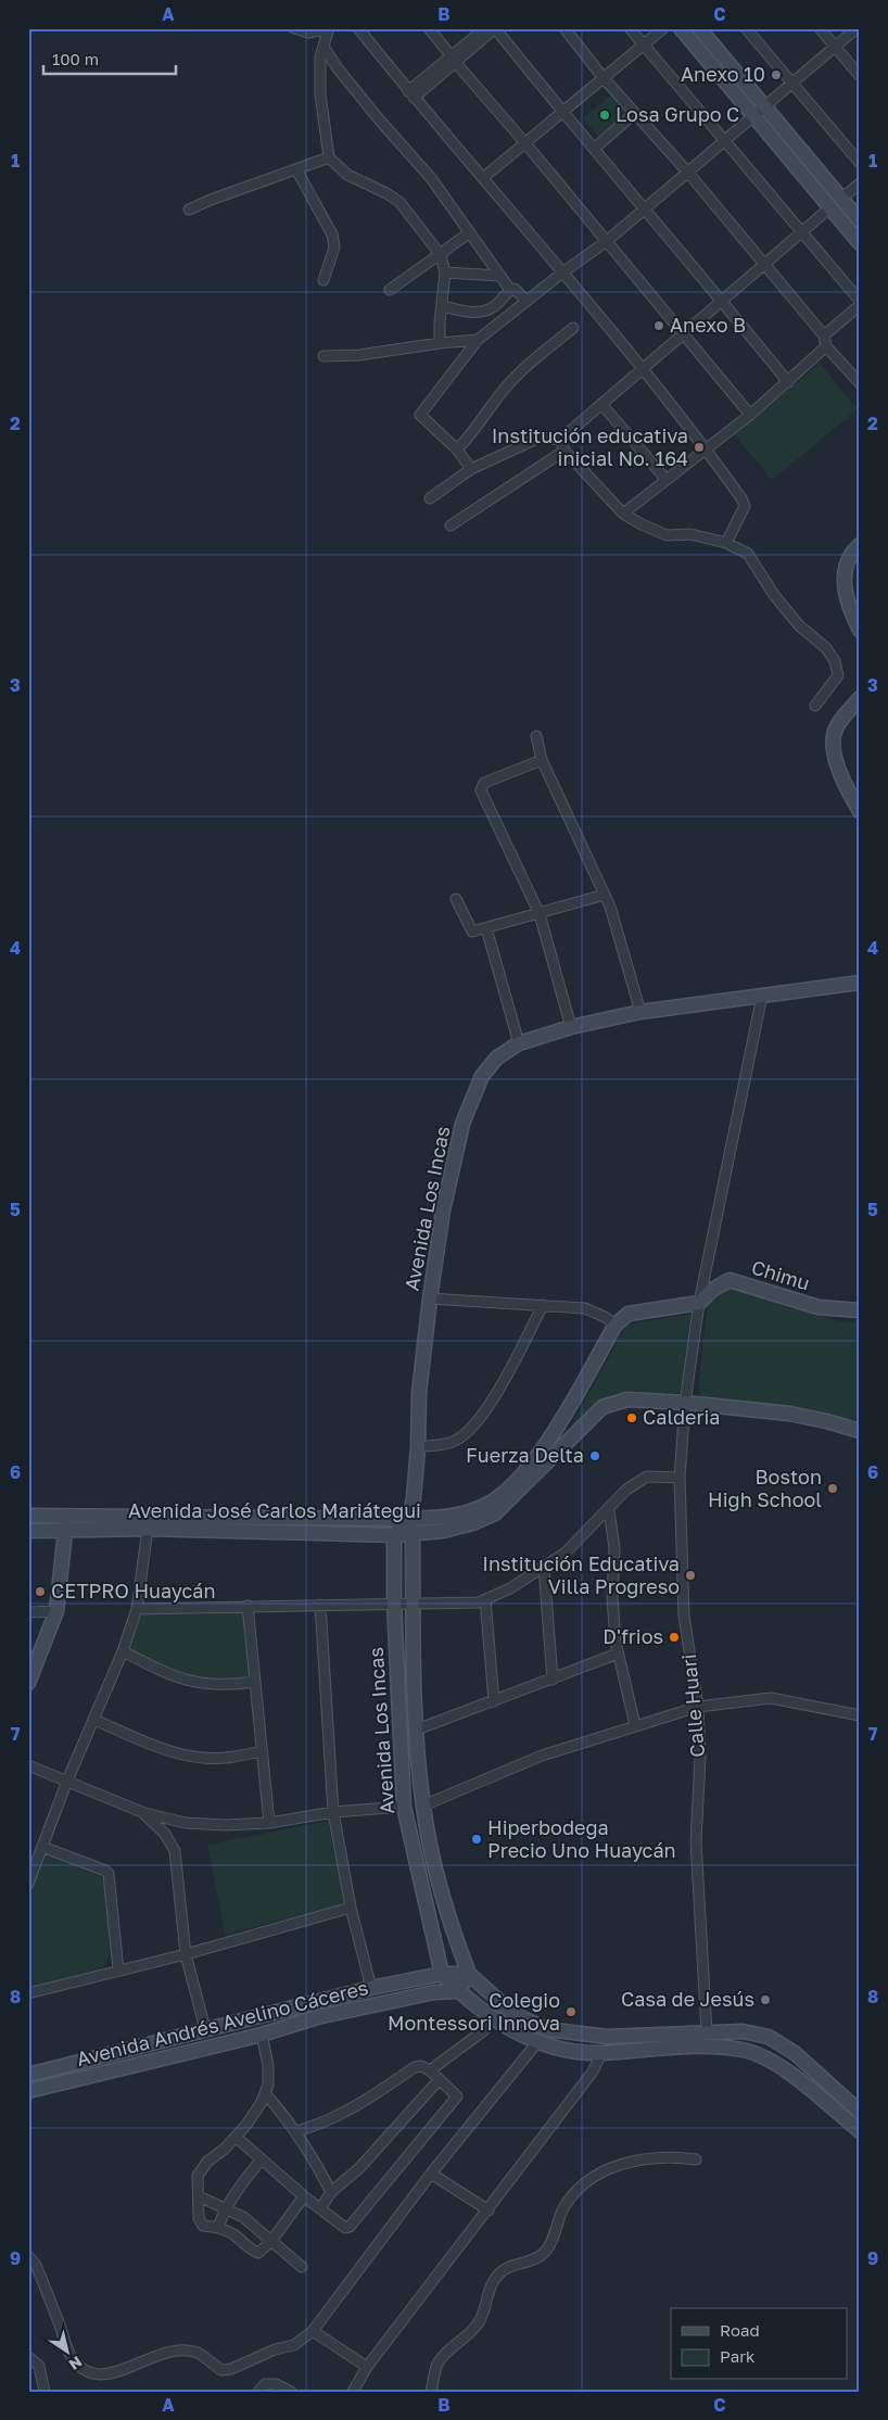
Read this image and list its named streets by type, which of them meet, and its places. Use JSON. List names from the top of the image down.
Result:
{
  "streets": {
    "main road": [
      "Avenida Los Incas",
      "Chimu",
      "Avenida José Carlos Mariátegui",
      "Avenida Andrés Avelino Cáceres"
    ],
    "street": ["Calle Huari"]
  },
  "crossings": [
    ["Avenida Los Incas", "Avenida José Carlos Mariátegui"],
    ["Avenida Los Incas", "Calle Huari"],
    ["Avenida Los Incas", "Avenida Andrés Avelino Cáceres"],
    ["Chimu", "Calle Huari"],
    ["Avenida José Carlos Mariátegui", "Calle Huari"]
  ],
  "places": [
    "Anexo 10",
    "Losa Grupo C",
    "Anexo B",
    "Institución educativa inicial No. 164",
    "Calderia",
    "Fuerza Delta",
    "Boston High School",
    "Institución Educativa Villa Progreso",
    "CETPRO Huaycán",
    "D'frios",
    "Hiperbodega Precio Uno Huaycán",
    "Casa de Jesús",
    "Colegio Montessori Innova"
  ],
  "legend": ["Road", "Park"],
  "scale_bar": "100 m",
  "north": "bottom right",
  "grid": {
    "columns": ["A", "B", "C"],
    "rows": [
      "1",
      "2",
      "3",
      "4",
      "5",
      "6",
      "7",
      "8",
      "9"
    ]
  }
}
